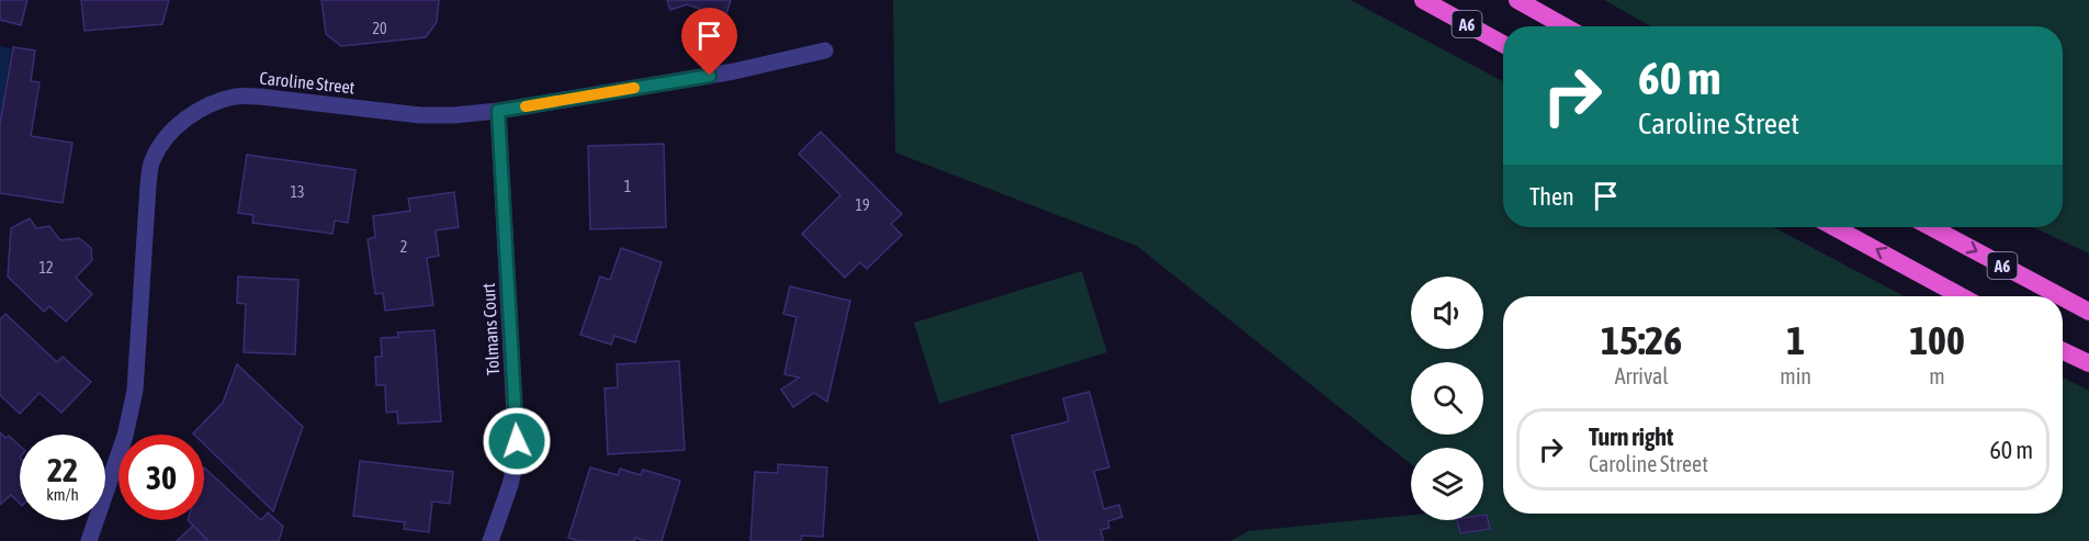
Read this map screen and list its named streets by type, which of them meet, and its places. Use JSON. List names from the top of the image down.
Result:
{
  "streets": {
    "highway": ["A6"],
    "street": ["Caroline Street", "Tolmans Court"]
  },
  "crossings": [
    ["Caroline Street", "Tolmans Court"]
  ],
  "house_numbers": [
    "20",
    "1",
    "13",
    "19",
    "2",
    "12"
  ],
  "page": {
    "turn": ["60 m", "Caroline Street"],
    "then": "Then",
    "eta": [
      "15:26",
      "Arrival",
      "1",
      "min",
      "100",
      "m"
    ],
    "list": [
      {
        "name": "Turn right",
        "note": "Caroline Street",
        "value": "60 m"
      }
    ],
    "speed": "22 km/h",
    "limit": "30"
  }
}
